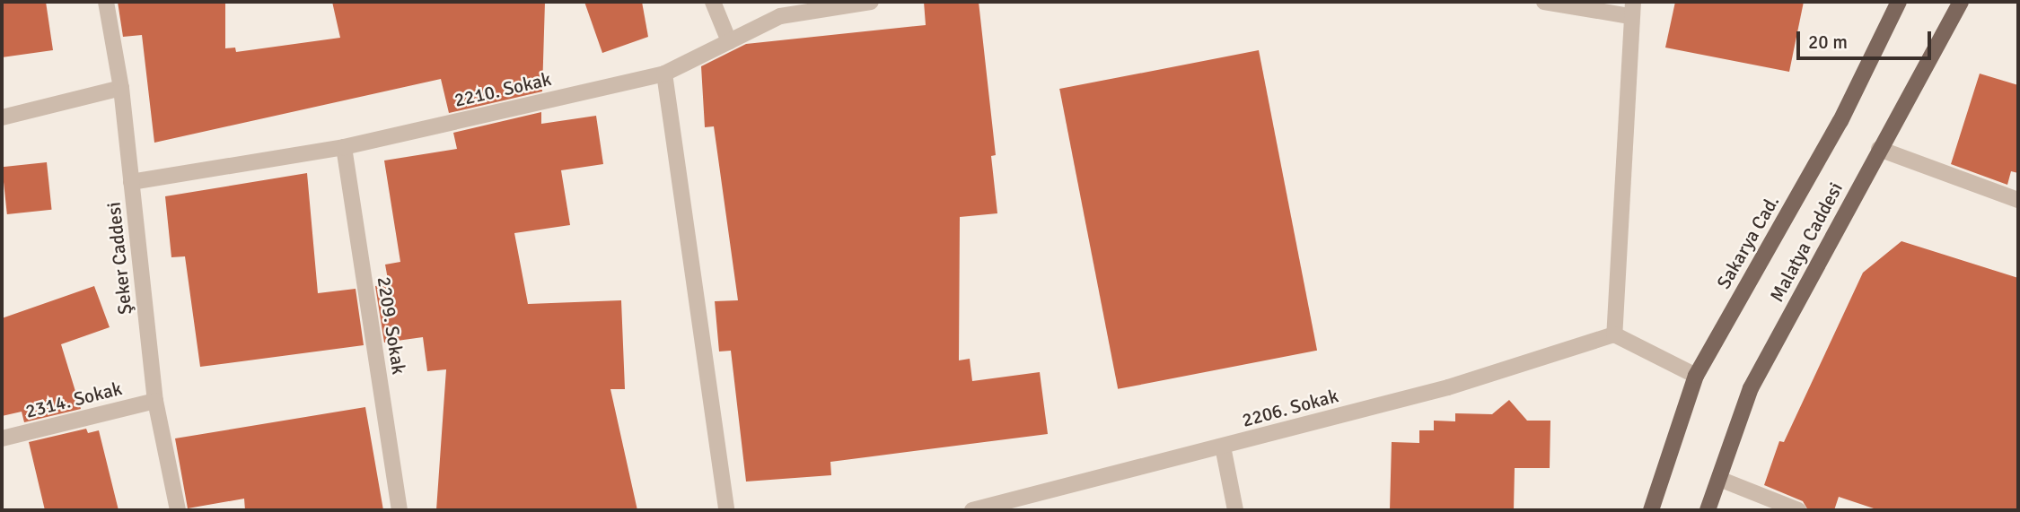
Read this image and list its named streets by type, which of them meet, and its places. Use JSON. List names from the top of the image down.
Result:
{
  "streets": {
    "main road": ["Sakarya Cad.", "Malatya Caddesi"],
    "street": [
      "2210. Sokak",
      "Şeker Caddesi",
      "2209. Sokak",
      "2314. Sokak",
      "2206. Sokak"
    ]
  },
  "crossings": [
    ["2210. Sokak", "Şeker Caddesi"],
    ["2210. Sokak", "2209. Sokak"],
    ["Şeker Caddesi", "2314. Sokak"]
  ],
  "scale_bar": "20 m"
}
